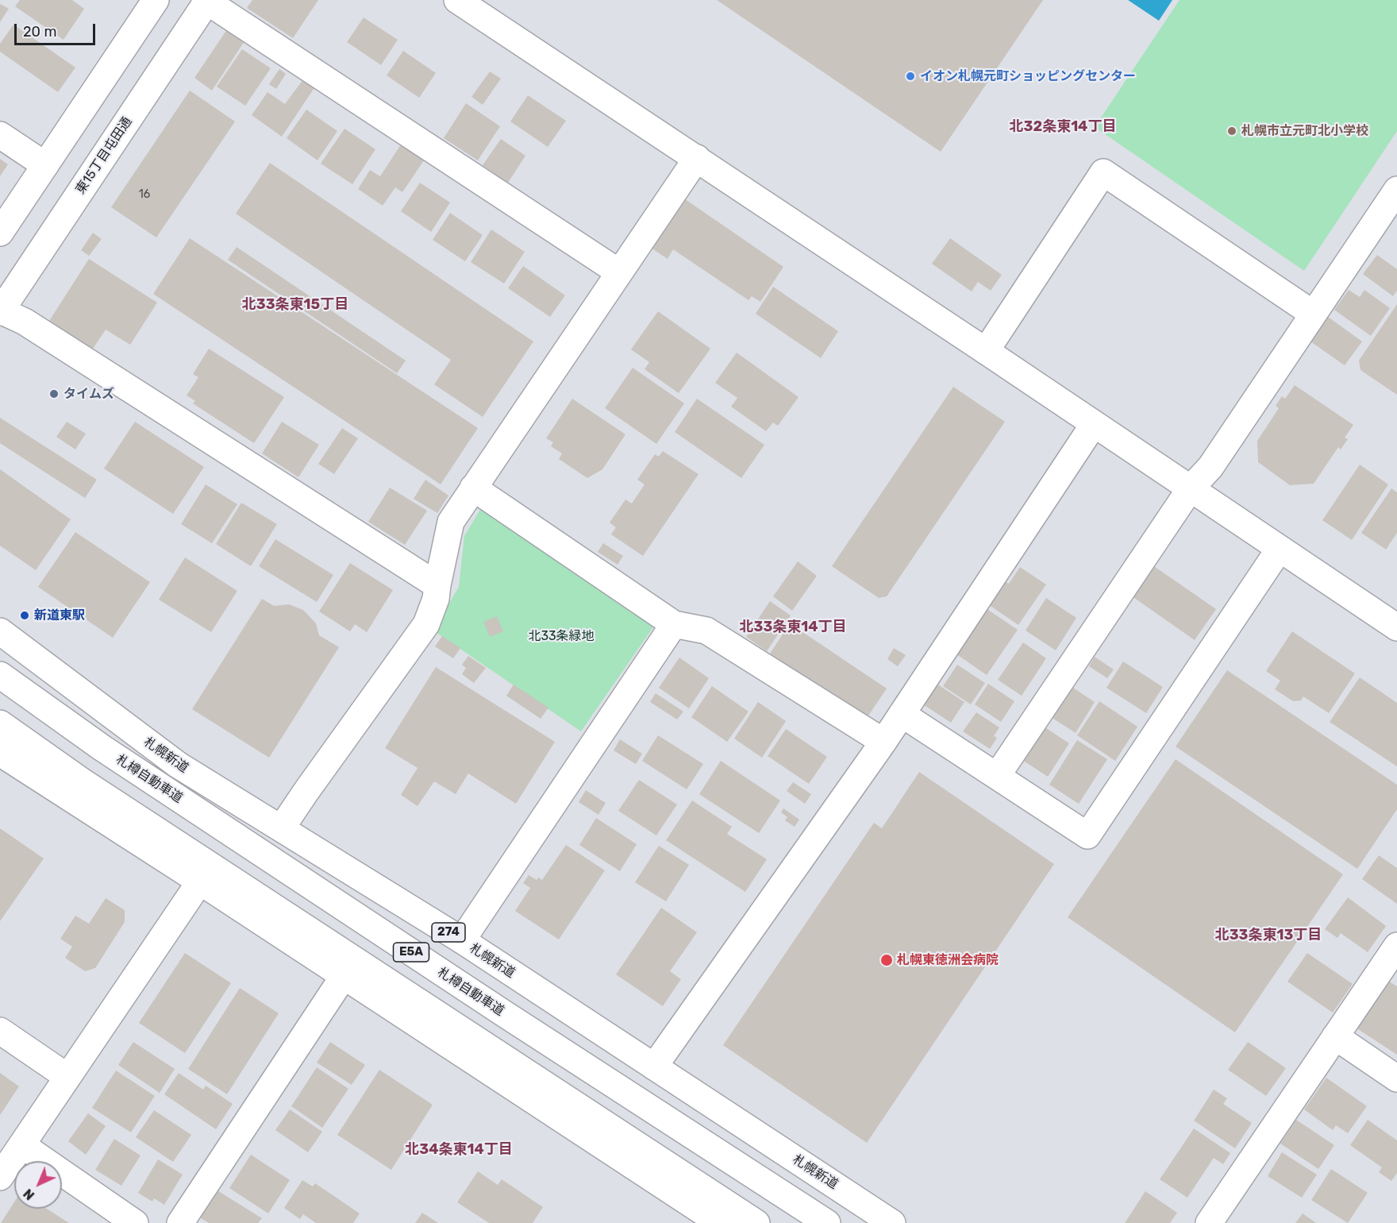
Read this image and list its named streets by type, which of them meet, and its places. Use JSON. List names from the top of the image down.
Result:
{
  "streets": {
    "main road": [
      "東15丁目屯田通",
      "札幌新道",
      "札樽自動車道",
      "274",
      "E5A"
    ]
  },
  "districts": [
    "北32条東14丁目",
    "北33条東15丁目",
    "北33条東14丁目",
    "北33条東13丁目",
    "北34条東14丁目"
  ],
  "parks": ["北33条緑地"],
  "places": [
    "イオン札幌元町ショッピングセンター",
    "札幌市立元町北小学校",
    "タイムズ",
    "新道東駅",
    "札幌東徳洲会病院"
  ],
  "house_numbers": ["16"],
  "scale_bar": "20 m",
  "north": "bottom left"
}
